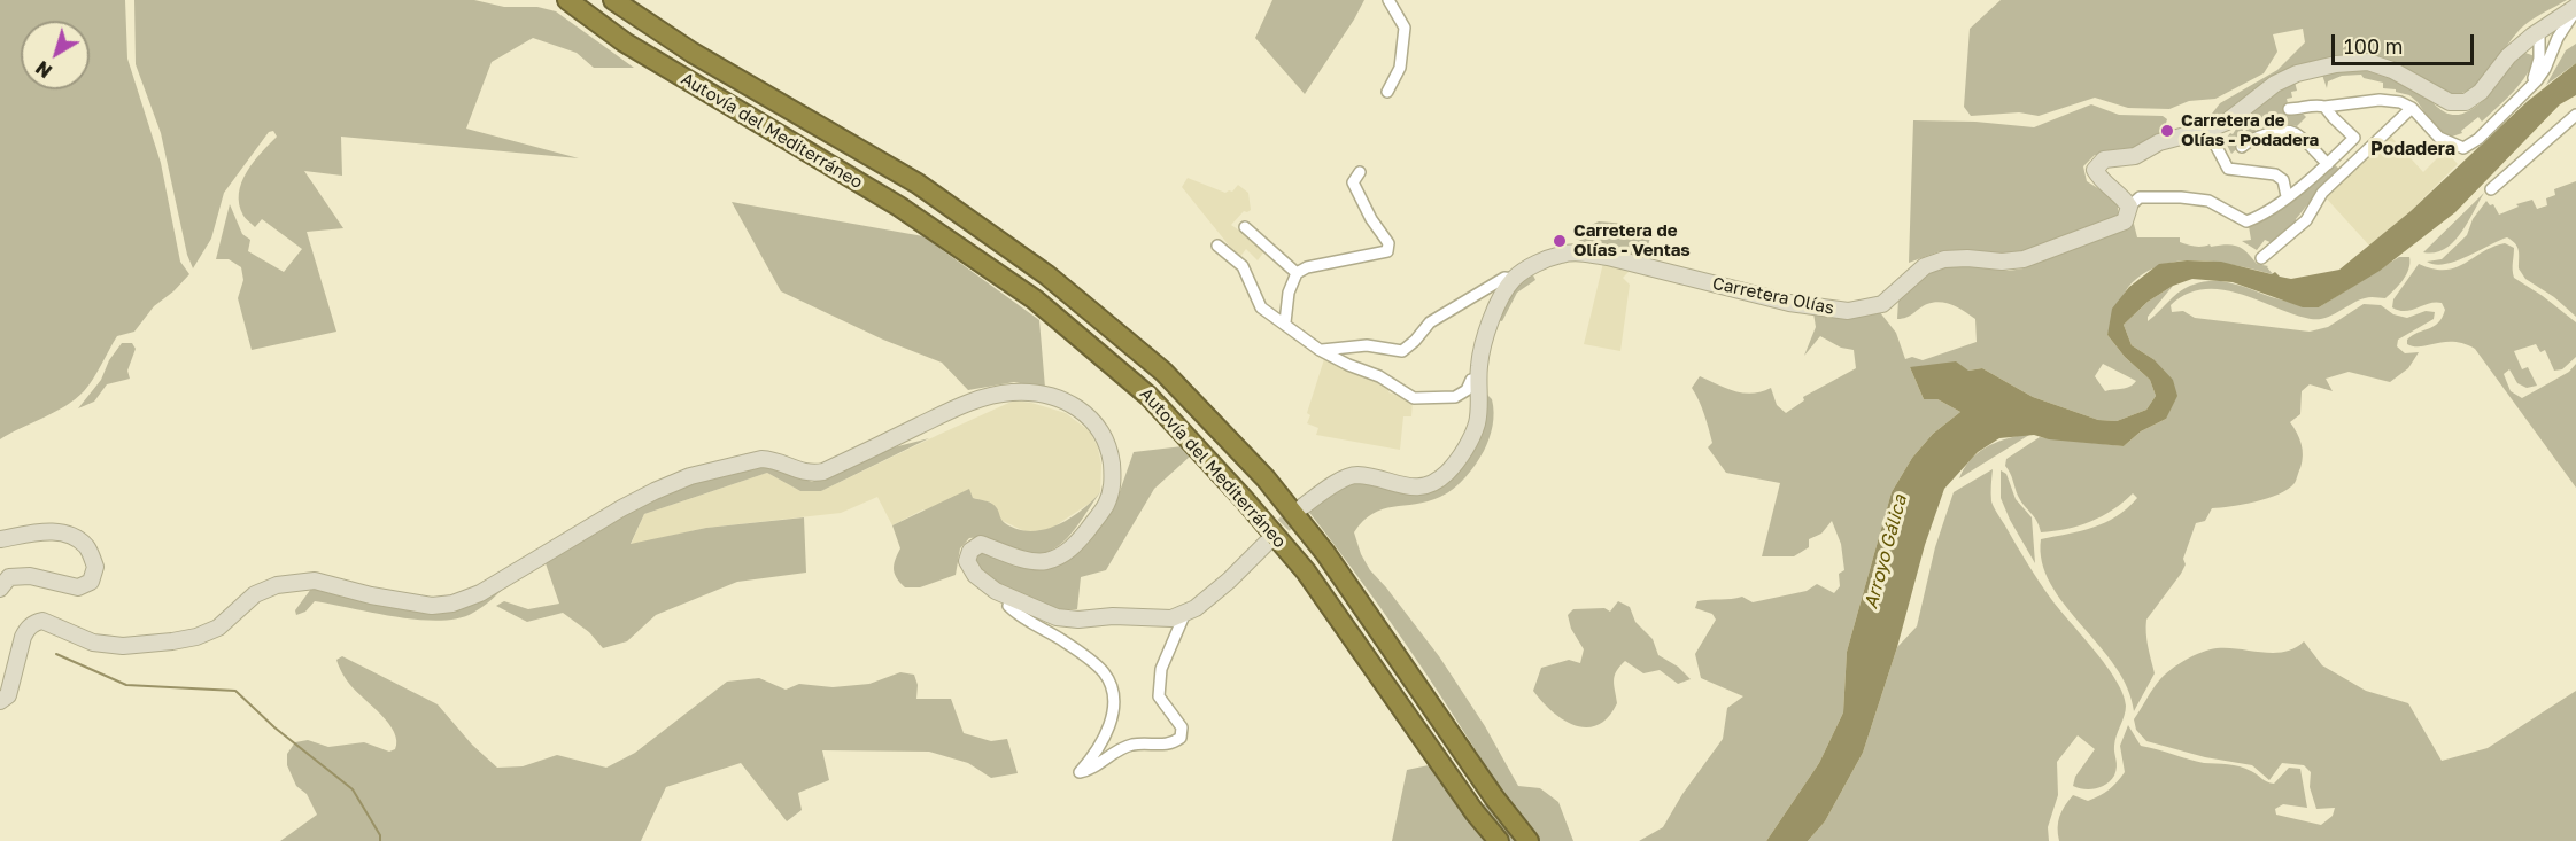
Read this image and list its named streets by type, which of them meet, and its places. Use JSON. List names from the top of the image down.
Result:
{
  "streets": {
    "highway": ["Autovía del Mediterráneo"],
    "main road": ["Carretera Olías"]
  },
  "districts": ["Podadera"],
  "water": ["Arroyo Gálica"],
  "places": ["Carretera de Olías - Podadera", "Carretera de Olías - Ventas"],
  "scale_bar": "100 m",
  "north": "bottom left"
}
